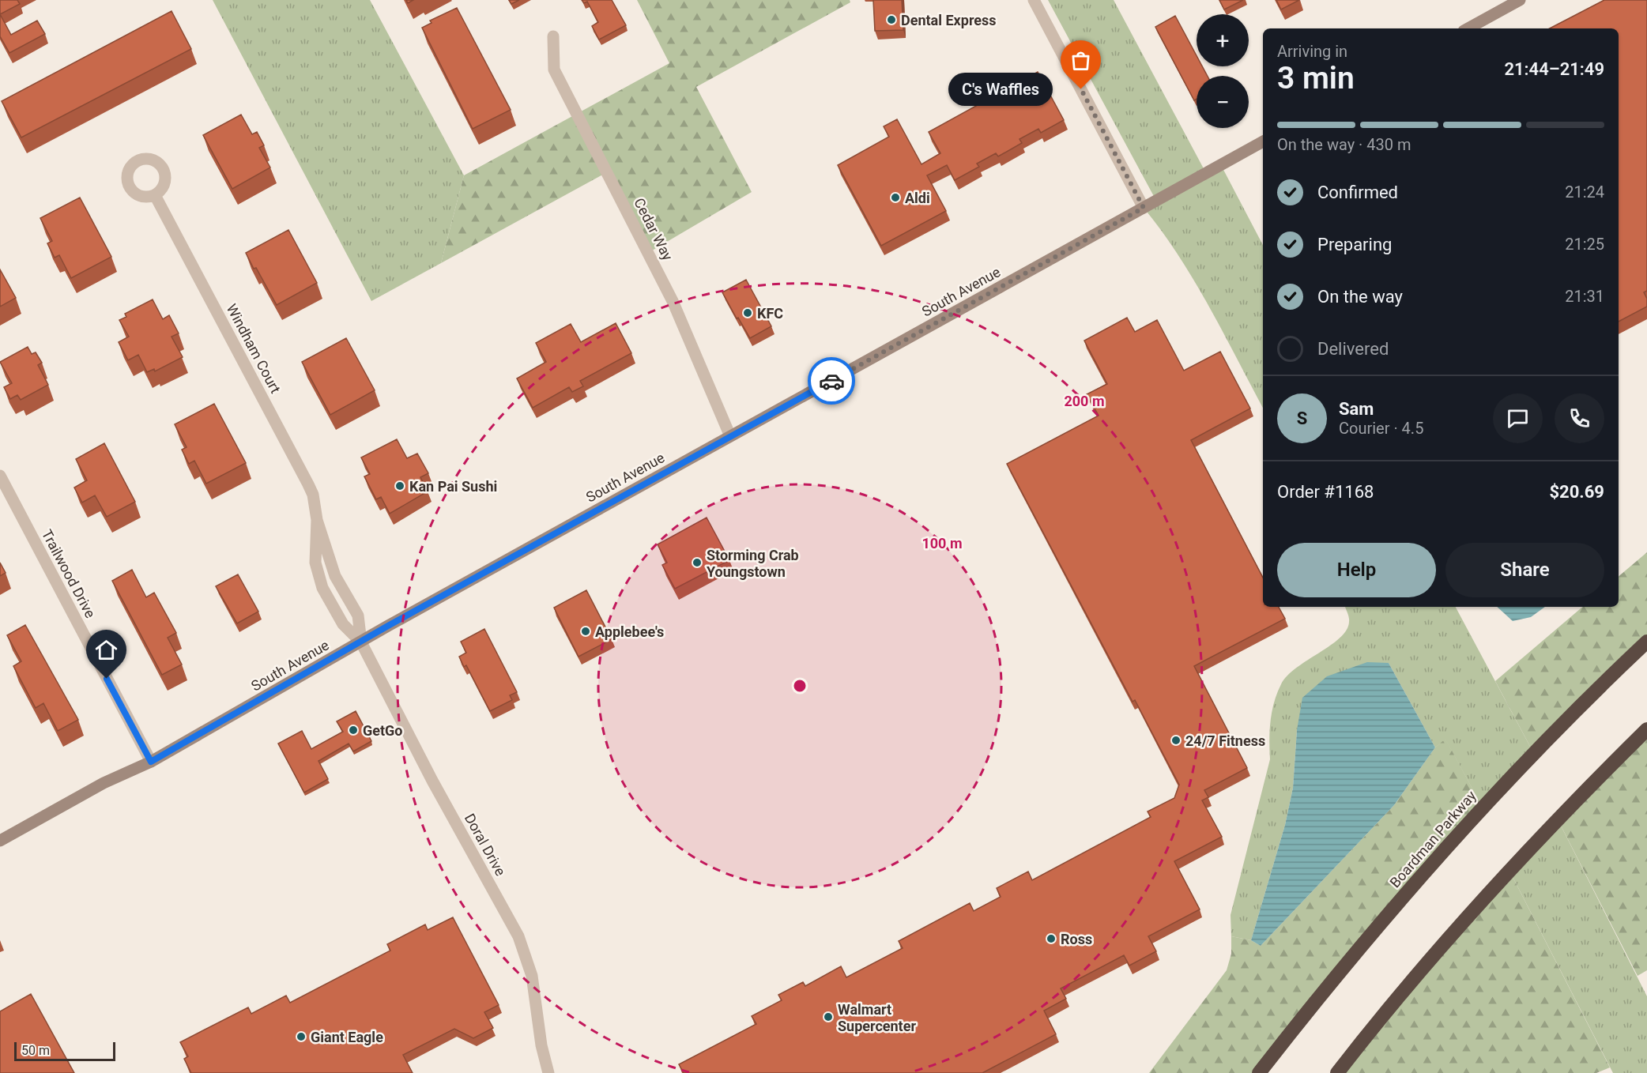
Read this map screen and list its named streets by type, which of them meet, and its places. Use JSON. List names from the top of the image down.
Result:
{
  "streets": {
    "highway": ["Boardman Parkway"],
    "main road": ["South Avenue"],
    "street": [
      "Cedar Way",
      "Windham Court",
      "Trailwood Drive",
      "Doral Drive"
    ]
  },
  "crossings": [
    ["Cedar Way", "South Avenue"],
    ["South Avenue", "Windham Court"],
    ["South Avenue", "Trailwood Drive"],
    ["South Avenue", "Doral Drive"],
    ["Windham Court", "Doral Drive"]
  ],
  "places": [
    "Dental Express",
    "C's Waffles",
    "Aldi",
    "KFC",
    "Kan Pai Sushi",
    "Storming Crab Youngstown",
    "Applebee's",
    "GetGo",
    "24/7 Fitness",
    "Ross",
    "Walmart Supercenter",
    "Giant Eagle"
  ],
  "scale_bar": "50 m",
  "page": {
    "map_buttons": ["+", "−"],
    "heading": ["3 min", "Arriving in", "21:44–21:49"],
    "panel": [
      "Sam",
      "Courier · 4.5",
      "Order #1168",
      "$20.69"
    ],
    "bubble": "C's Waffles",
    "bar": "On the way · 430 m",
    "list": [
      ["Confirmed", "21:24"],
      ["Preparing", "21:25"],
      ["On the way", "21:31"],
      "Delivered"
    ],
    "round": "S",
    "buttons": ["Help", "Share"],
    "scale": "50 m"
  },
  "rings": ["200 m", "100 m"]
}
